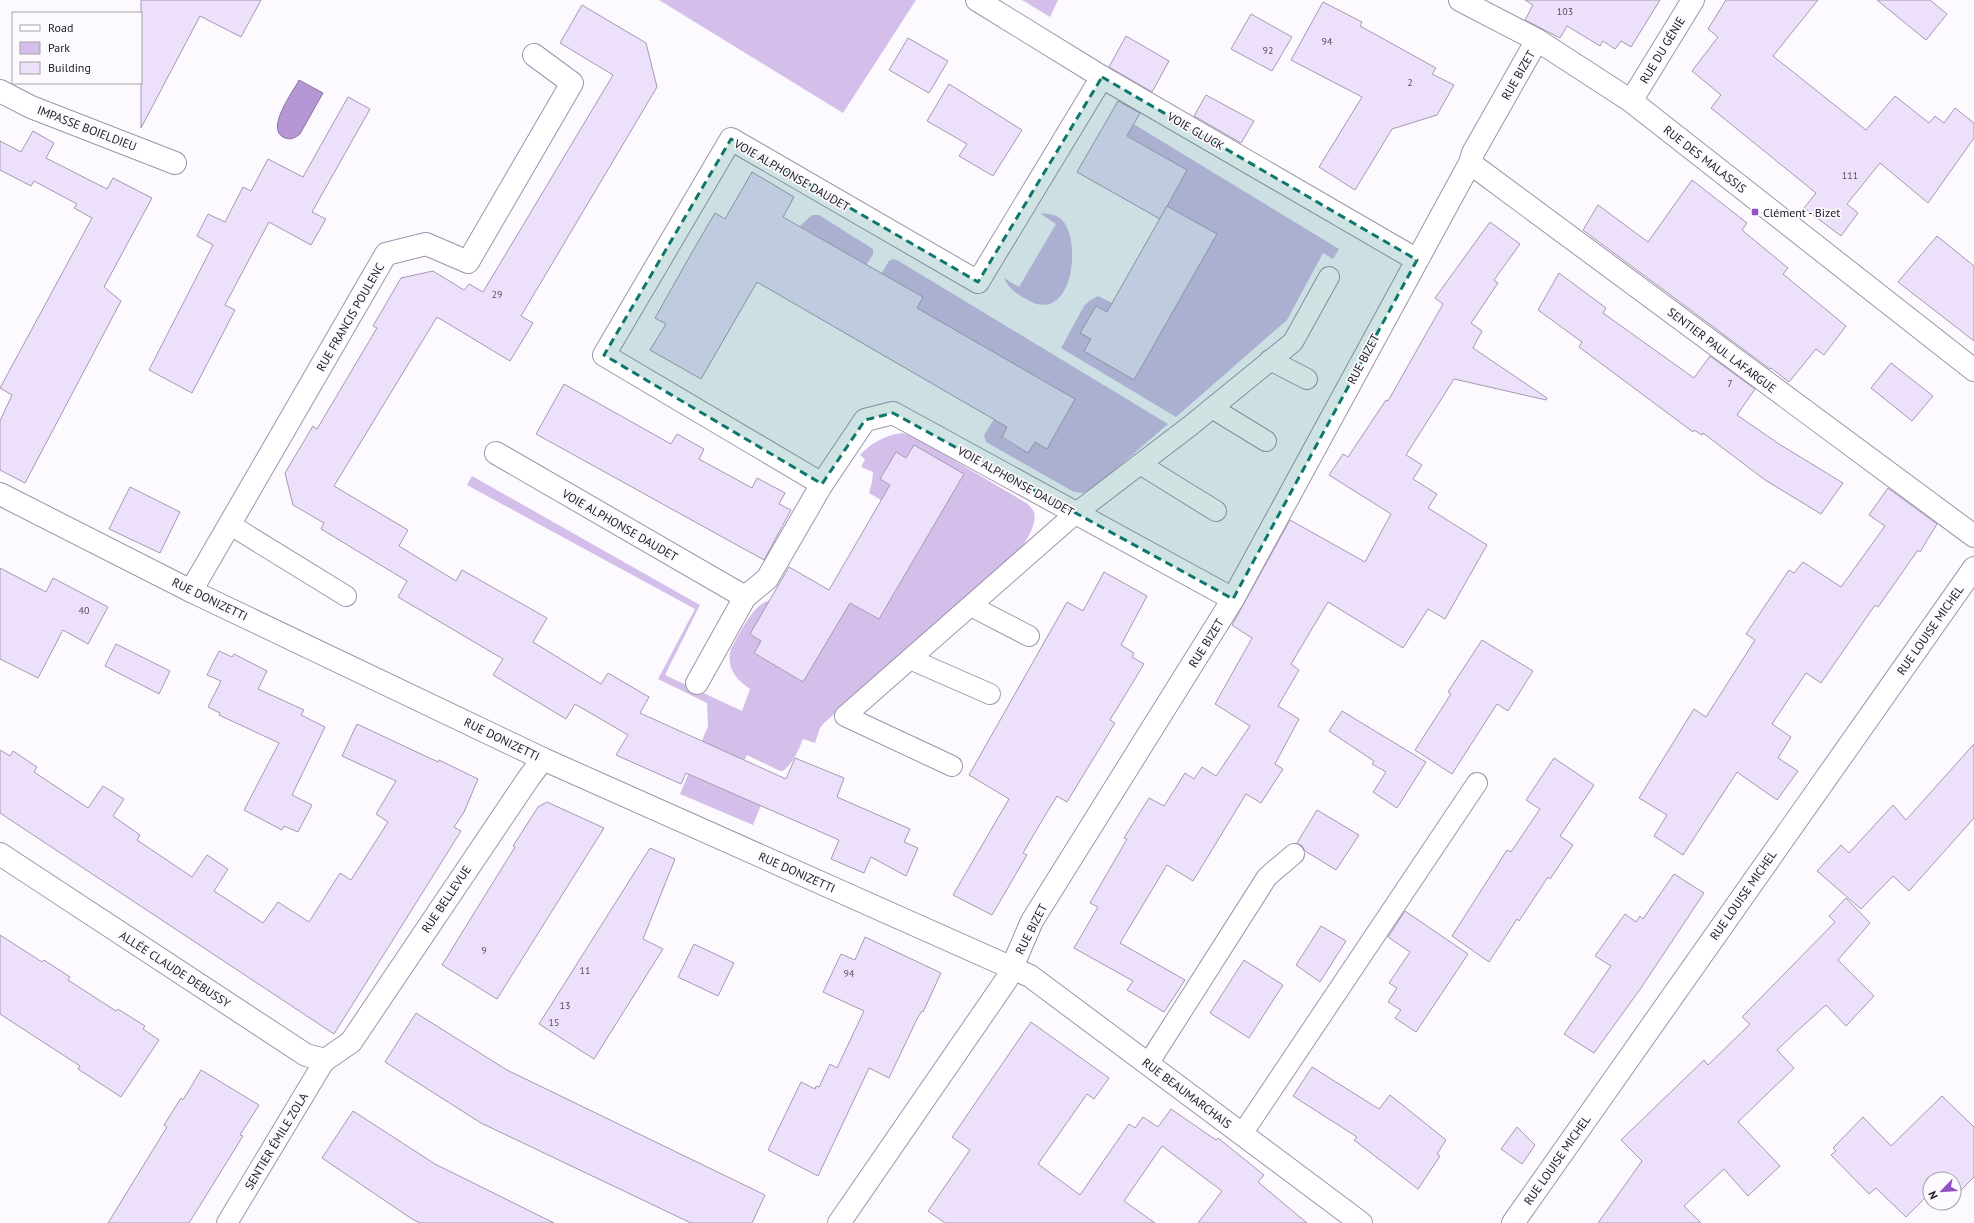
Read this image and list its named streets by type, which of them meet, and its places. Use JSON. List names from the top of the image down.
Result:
{
  "streets": {
    "street": [
      "RUE DU GÉNIE",
      "RUE BIZET",
      "IMPASSE BOIELDIEU",
      "VOIE GLUCK",
      "RUE DES MALASSIS",
      "VOIE ALPHONSE DAUDET",
      "RUE FRANCIS POULENC",
      "SENTIER PAUL LAFARGUE",
      "RUE DONIZETTI",
      "RUE LOUISE MICHEL",
      "RUE BELLEVUE",
      "ALLÉE CLAUDE DEBUSSY",
      "RUE BEAUMARCHAIS"
    ],
    "lane": ["SENTIER ÉMILE ZOLA"]
  },
  "crossings": [
    ["RUE DU GÉNIE", "RUE DES MALASSIS"],
    ["RUE BIZET", "VOIE GLUCK"],
    ["RUE BIZET", "RUE DES MALASSIS"],
    ["RUE BIZET", "VOIE ALPHONSE DAUDET"],
    ["RUE BIZET", "SENTIER PAUL LAFARGUE"],
    ["RUE BIZET", "RUE DONIZETTI"],
    ["RUE BIZET", "RUE BEAUMARCHAIS"],
    ["VOIE GLUCK", "VOIE ALPHONSE DAUDET"],
    ["RUE FRANCIS POULENC", "RUE DONIZETTI"],
    ["RUE DONIZETTI", "RUE BELLEVUE"],
    ["RUE DONIZETTI", "RUE BEAUMARCHAIS"],
    ["RUE BELLEVUE", "ALLÉE CLAUDE DEBUSSY"],
    ["RUE BELLEVUE", "SENTIER ÉMILE ZOLA"],
    ["ALLÉE CLAUDE DEBUSSY", "SENTIER ÉMILE ZOLA"]
  ],
  "places": {
    "transit": ["Clément - Bizet"]
  },
  "house_numbers": [
    "103",
    "94",
    "92",
    "2",
    "111",
    "29",
    "7",
    "40",
    "9",
    "11",
    "94",
    "13",
    "15"
  ],
  "legend": ["Road", "Park", "Building"],
  "north": "bottom left"
}
